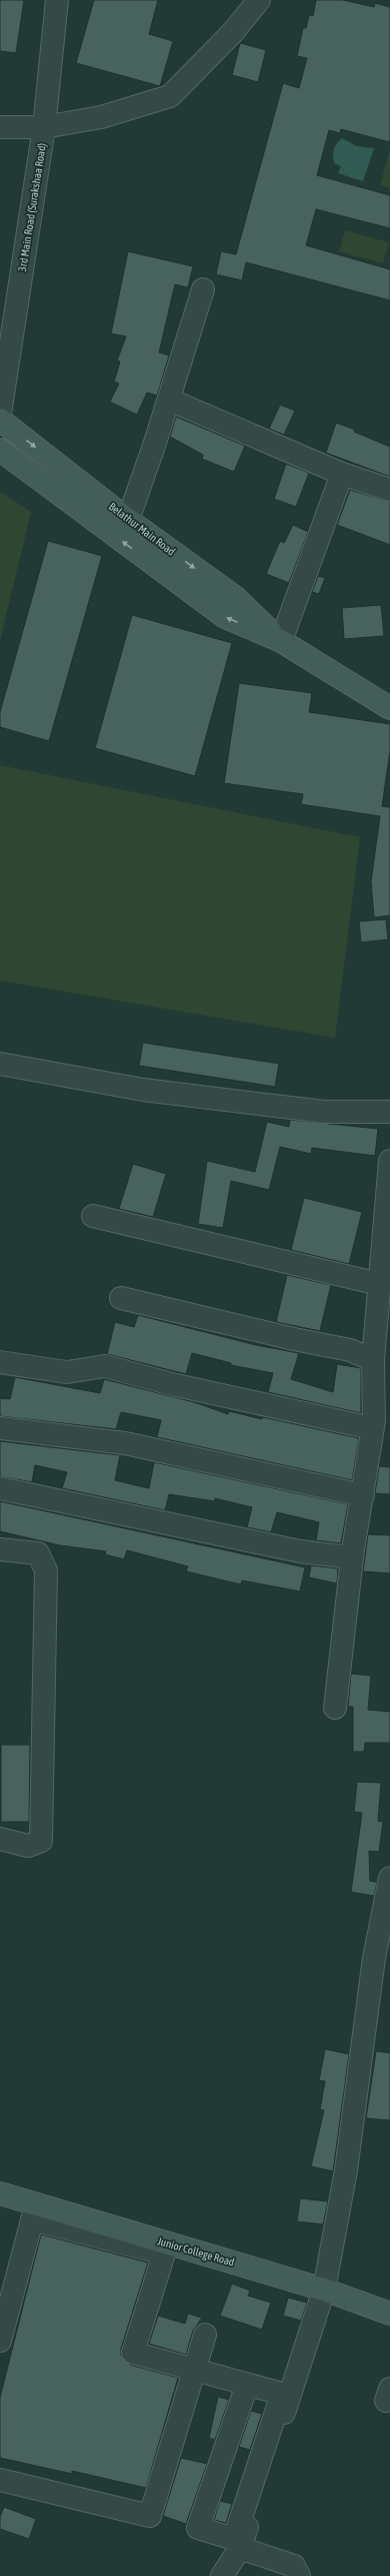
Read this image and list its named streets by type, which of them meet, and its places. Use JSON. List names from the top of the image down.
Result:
{
  "streets": {
    "street": ["3rd Main Road (Surakshaa Road)", "Belathur Main Road", "Junior College Road"]
  }
}
